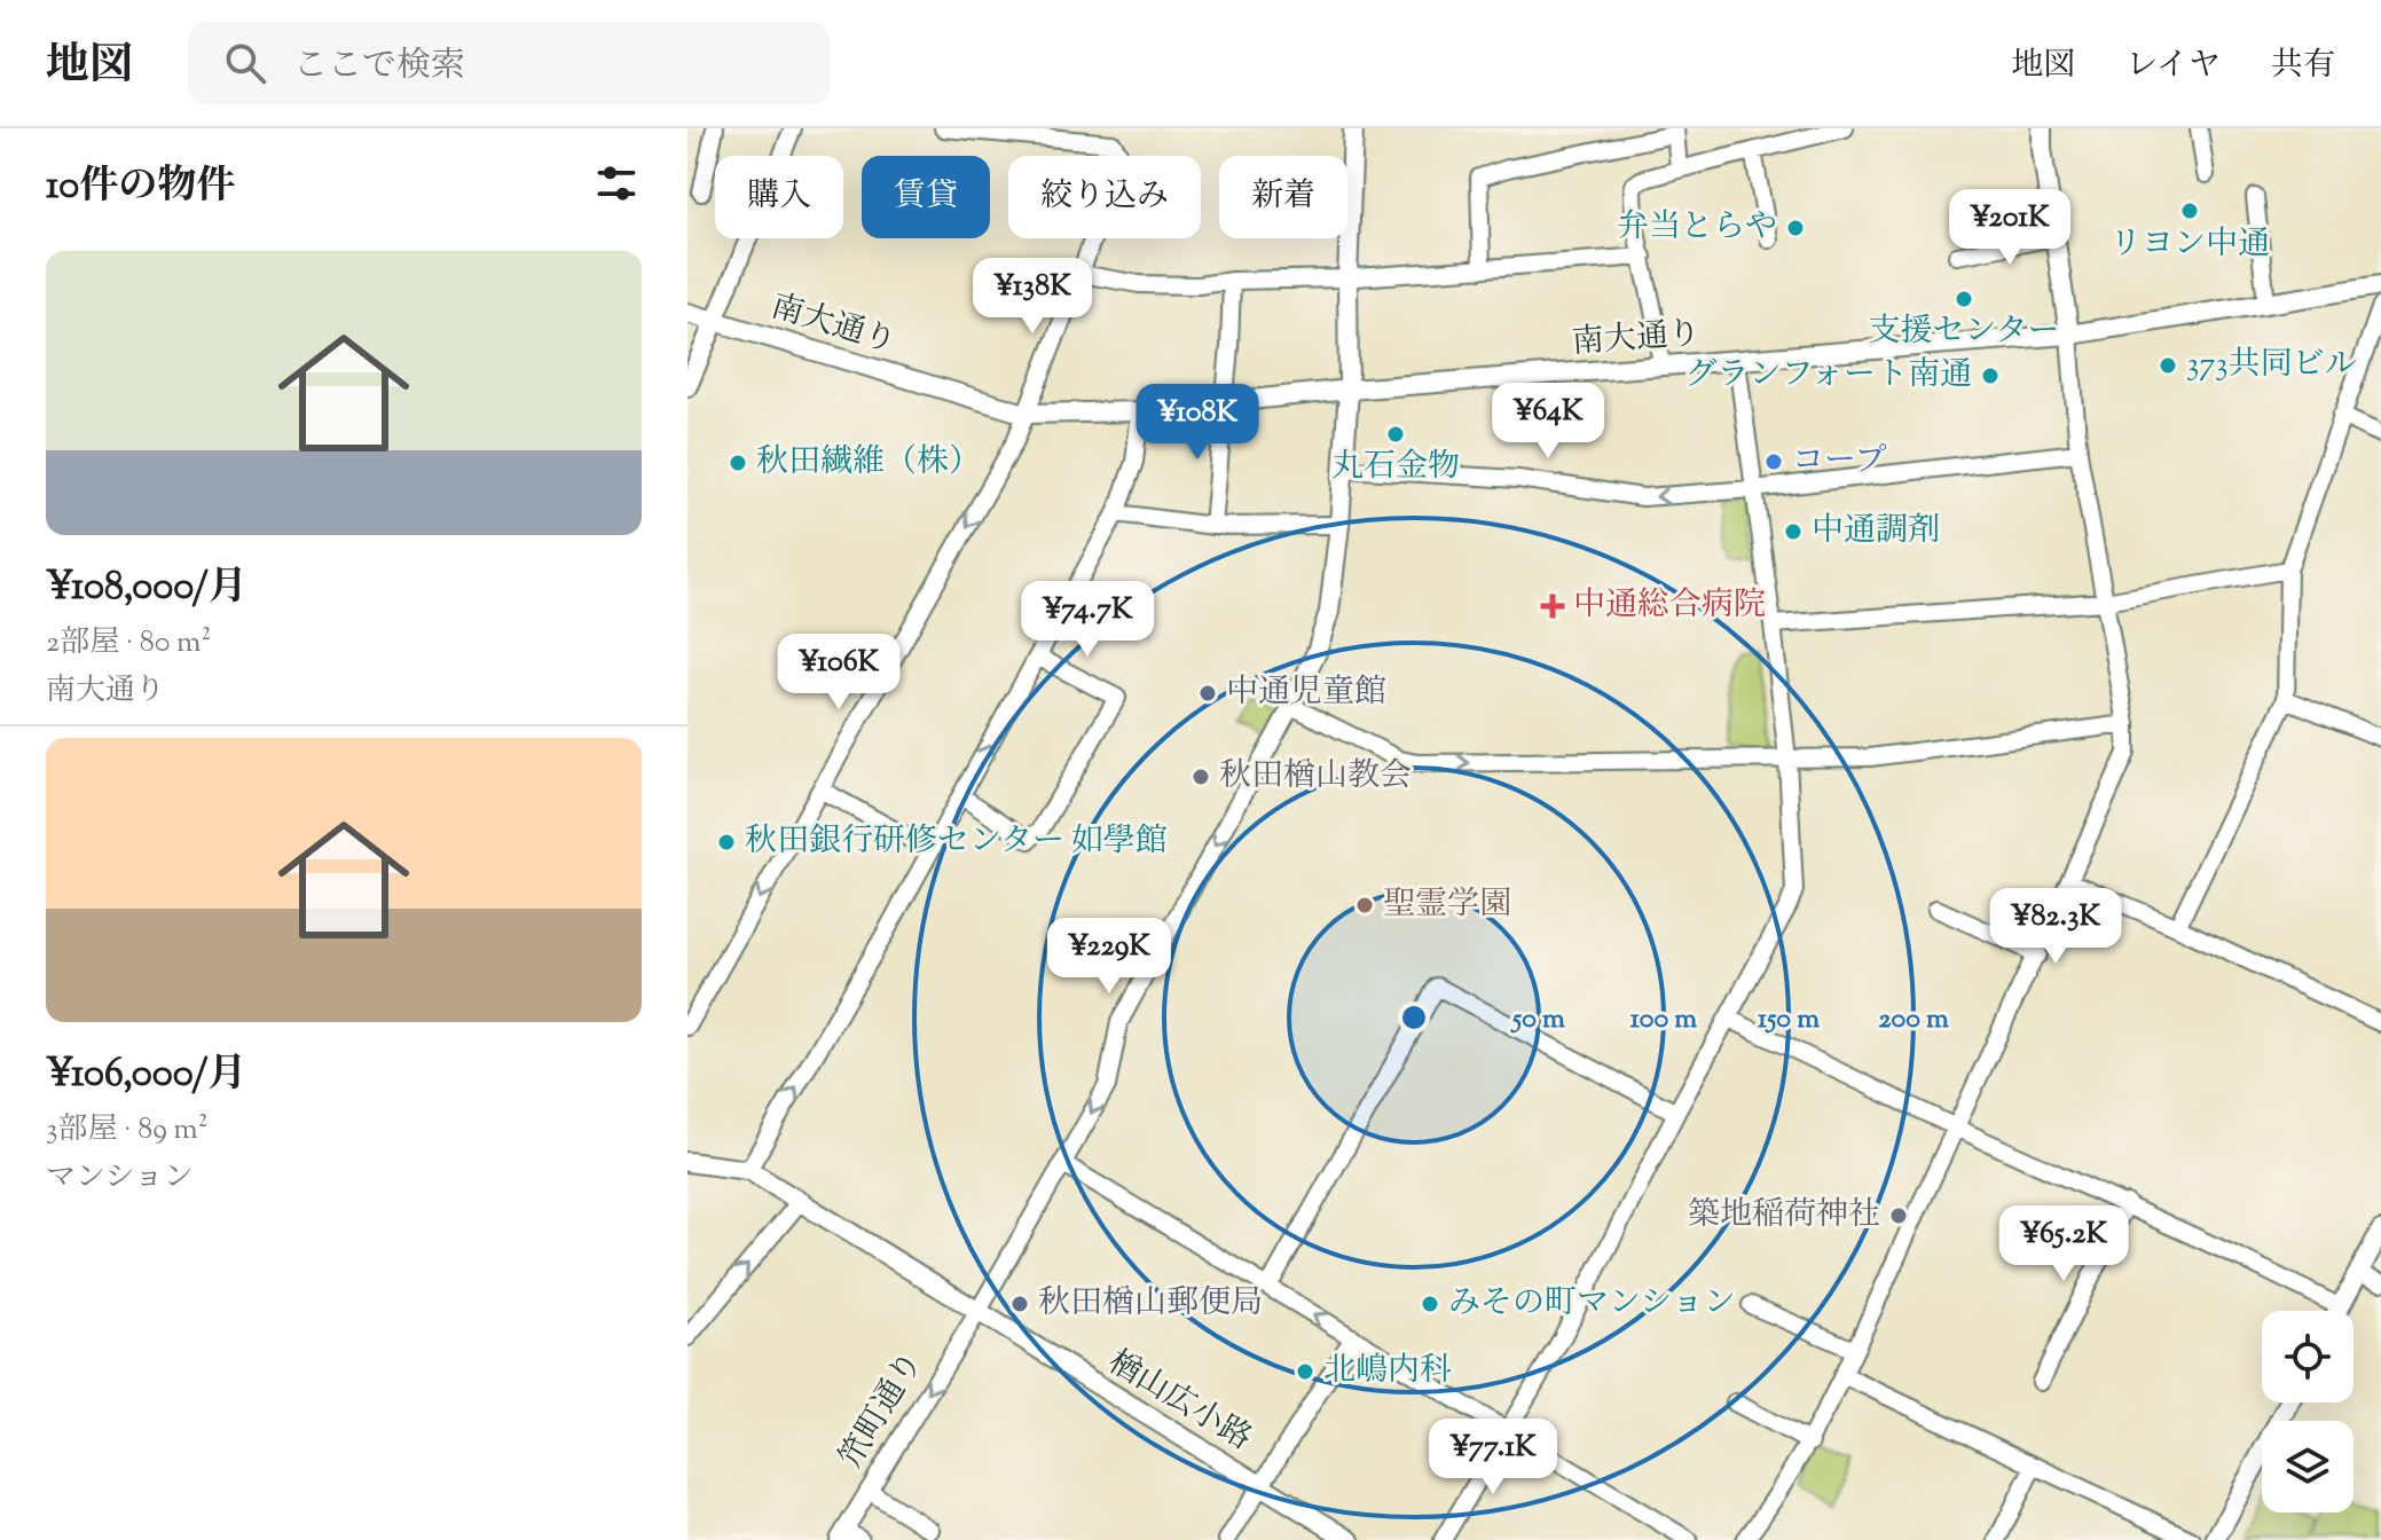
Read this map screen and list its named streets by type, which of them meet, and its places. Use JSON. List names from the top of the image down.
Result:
{
  "streets": {
    "street": ["南大通り", "楢山広小路", "笊町通り"]
  },
  "crossings": [
    ["楢山広小路", "笊町通り"]
  ],
  "one_way": ["笊町通り"],
  "places": {
    "other": [
      "リヨン中通",
      "弁当とらや",
      "支援センター",
      "373共同ビル",
      "グランフォート南通",
      "丸石金物",
      "コープ",
      "秋田繊維（株）",
      "中通調剤",
      "中通児童館",
      "秋田楢山教会",
      "秋田銀行研修センター 如學館",
      "聖霊学園",
      "築地稲荷神社",
      "秋田楢山郵便局",
      "みその町マンション",
      "北嶋内科"
    ],
    "health": ["中通総合病院"]
  },
  "page": {
    "header": "地図",
    "search": "ここで検索",
    "nav": ["地図", "レイヤ", "共有"],
    "heading": "10件の物件",
    "chip": [
      "購入",
      "賃貸",
      "絞り込み",
      "新着"
    ],
    "price": [
      "¥201K",
      "¥138K",
      "¥64K",
      "¥108K",
      "¥74.7K",
      "¥106K",
      "¥82.3K",
      "¥229K",
      "¥65.2K",
      "¥77.1K"
    ],
    "list": [
      {
        "name": "¥108,000/月",
        "note": "2部屋 · 80 m² · 南大通り"
      },
      {
        "name": "¥106,000/月",
        "note": "3部屋 · 89 m² · マンション"
      }
    ]
  },
  "rings": [
    "50 m",
    "100 m",
    "150 m",
    "200 m"
  ]
}
